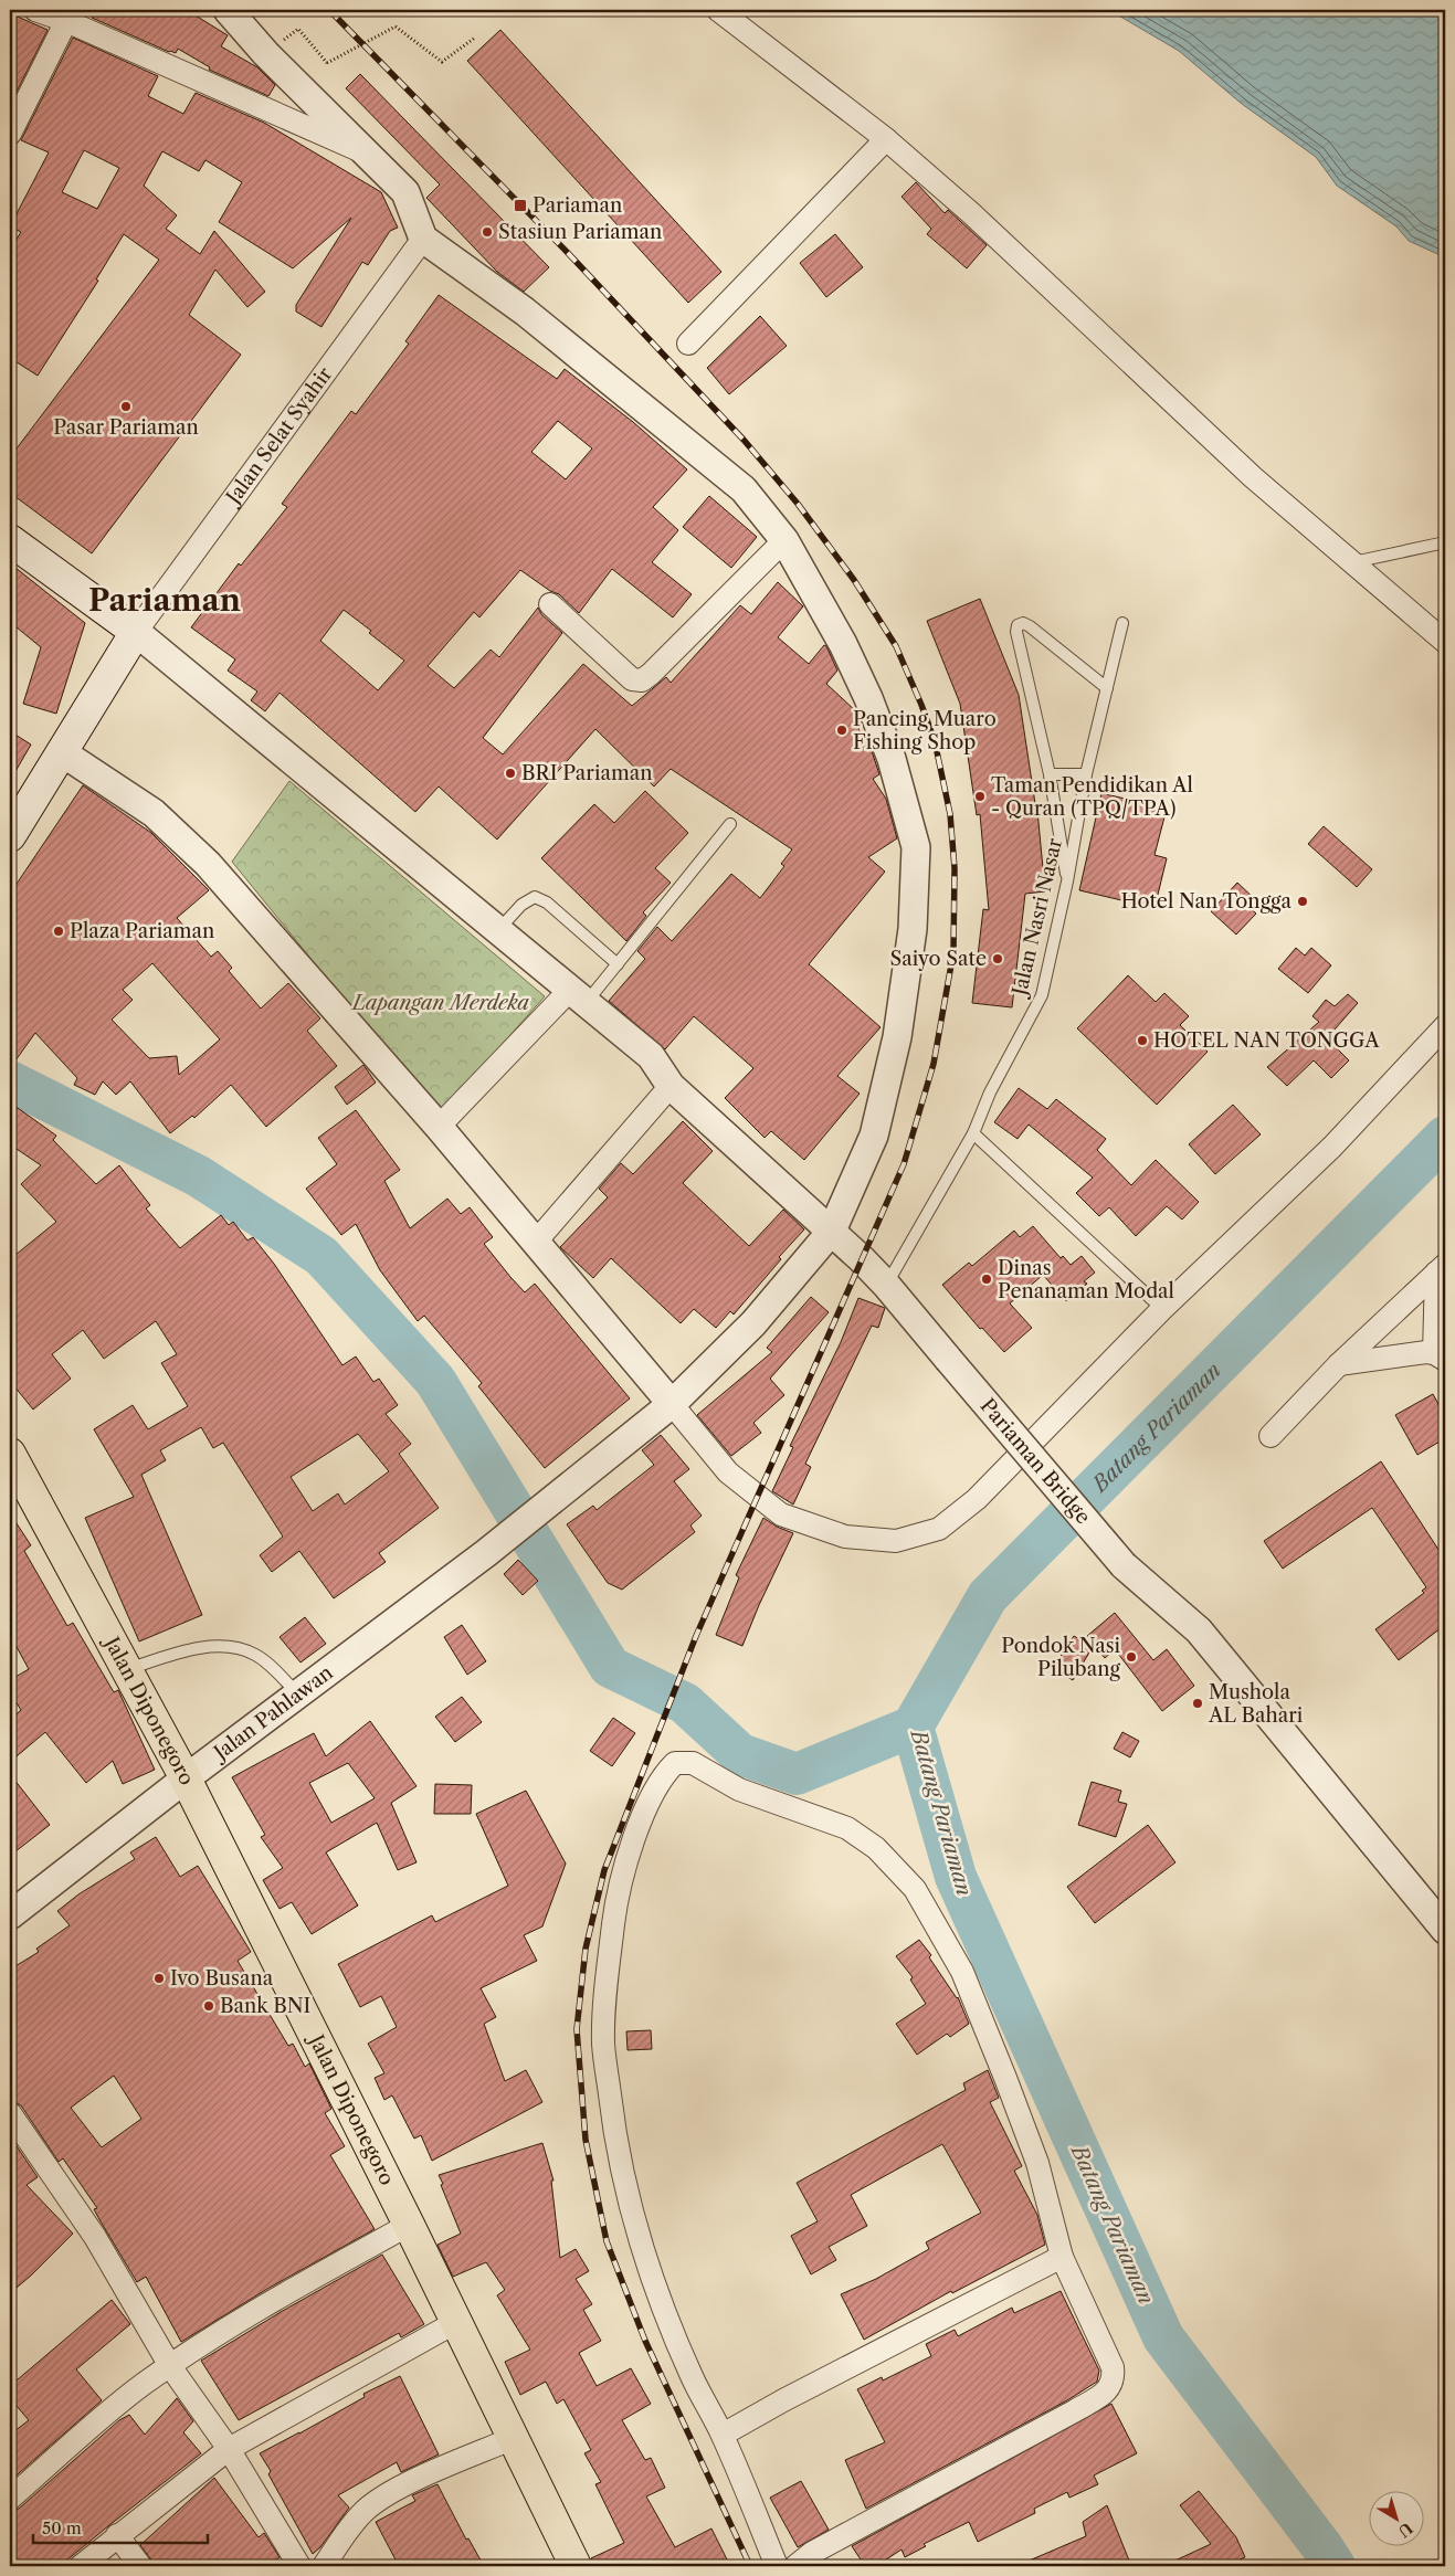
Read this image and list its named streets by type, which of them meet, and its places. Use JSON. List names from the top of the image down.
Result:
{
  "streets": {
    "main road": ["Jalan Diponegoro"],
    "street": ["Jalan Selat Syahir", "Pariaman Bridge", "Jalan Pahlawan"],
    "lane": ["Jalan Nasri Nasar"]
  },
  "crossings": [
    ["Jalan Selat Syahir", "Pariaman Bridge"],
    ["Jalan Selat Syahir", "Jalan Pahlawan"],
    ["Jalan Nasri Nasar", "Pariaman Bridge"],
    ["Pariaman Bridge", "Jalan Pahlawan"],
    ["Jalan Diponegoro", "Jalan Pahlawan"]
  ],
  "districts": ["Pariaman"],
  "water": ["Batang Pariaman"],
  "parks": ["Lapangan Merdeka"],
  "places": {
    "transit": ["Pariaman"],
    "other": [
      "Stasiun Pariaman",
      "Pasar Pariaman",
      "Pancing Muaro Fishing Shop",
      "BRI Pariaman",
      "Taman Pendidikan Al - Quran (TPQ/TPA)",
      "Hotel Nan Tongga",
      "Plaza Pariaman",
      "Saiyo Sate",
      "HOTEL NAN TONGGA",
      "Dinas Penanaman Modal",
      "Pondok Nasi Pilubang",
      "Mushola AL Bahari",
      "Ivo Busana",
      "Bank BNI"
    ]
  },
  "scale_bar": "50 m",
  "north": "bottom right"
}
